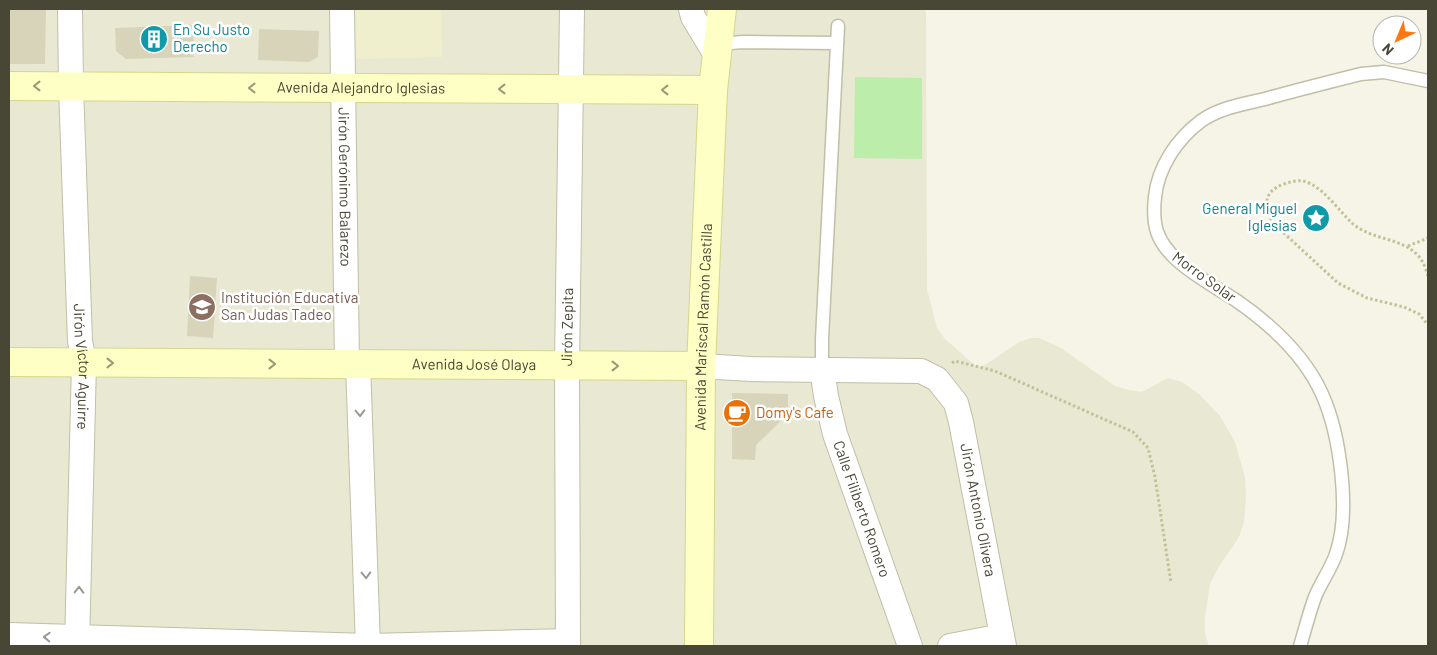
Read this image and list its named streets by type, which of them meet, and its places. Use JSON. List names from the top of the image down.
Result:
{
  "streets": {
    "street": [
      "Avenida Alejandro Iglesias",
      "Jirón Gerónimo Balarezo",
      "Jirón Zepita",
      "Avenida Mariscal Ramón Castilla",
      "Avenida José Olaya",
      "Jirón Víctor Aguirre",
      "Calle Filiberto Romero",
      "Jirón Antonio Olivera"
    ],
    "lane": ["Morro Solar"]
  },
  "crossings": [
    ["Avenida Alejandro Iglesias", "Jirón Gerónimo Balarezo"],
    ["Avenida Alejandro Iglesias", "Jirón Zepita"],
    ["Avenida Alejandro Iglesias", "Avenida Mariscal Ramón Castilla"],
    ["Avenida Alejandro Iglesias", "Jirón Víctor Aguirre"],
    ["Jirón Gerónimo Balarezo", "Avenida José Olaya"],
    ["Jirón Zepita", "Avenida José Olaya"],
    ["Avenida Mariscal Ramón Castilla", "Avenida José Olaya"],
    ["Avenida José Olaya", "Jirón Víctor Aguirre"],
    ["Avenida José Olaya", "Calle Filiberto Romero"],
    ["Avenida José Olaya", "Jirón Antonio Olivera"]
  ],
  "one_way": [
    "Avenida Alejandro Iglesias",
    "Jirón Gerónimo Balarezo",
    "Avenida José Olaya",
    "Jirón Víctor Aguirre"
  ],
  "places": {
    "building": ["En Su Justo Derecho"],
    "place": ["General Miguel Iglesias"],
    "school or university": ["Institución Educativa San Judas Tadeo"],
    "cafe": ["Domy's Cafe"]
  },
  "north": "bottom left"
}
